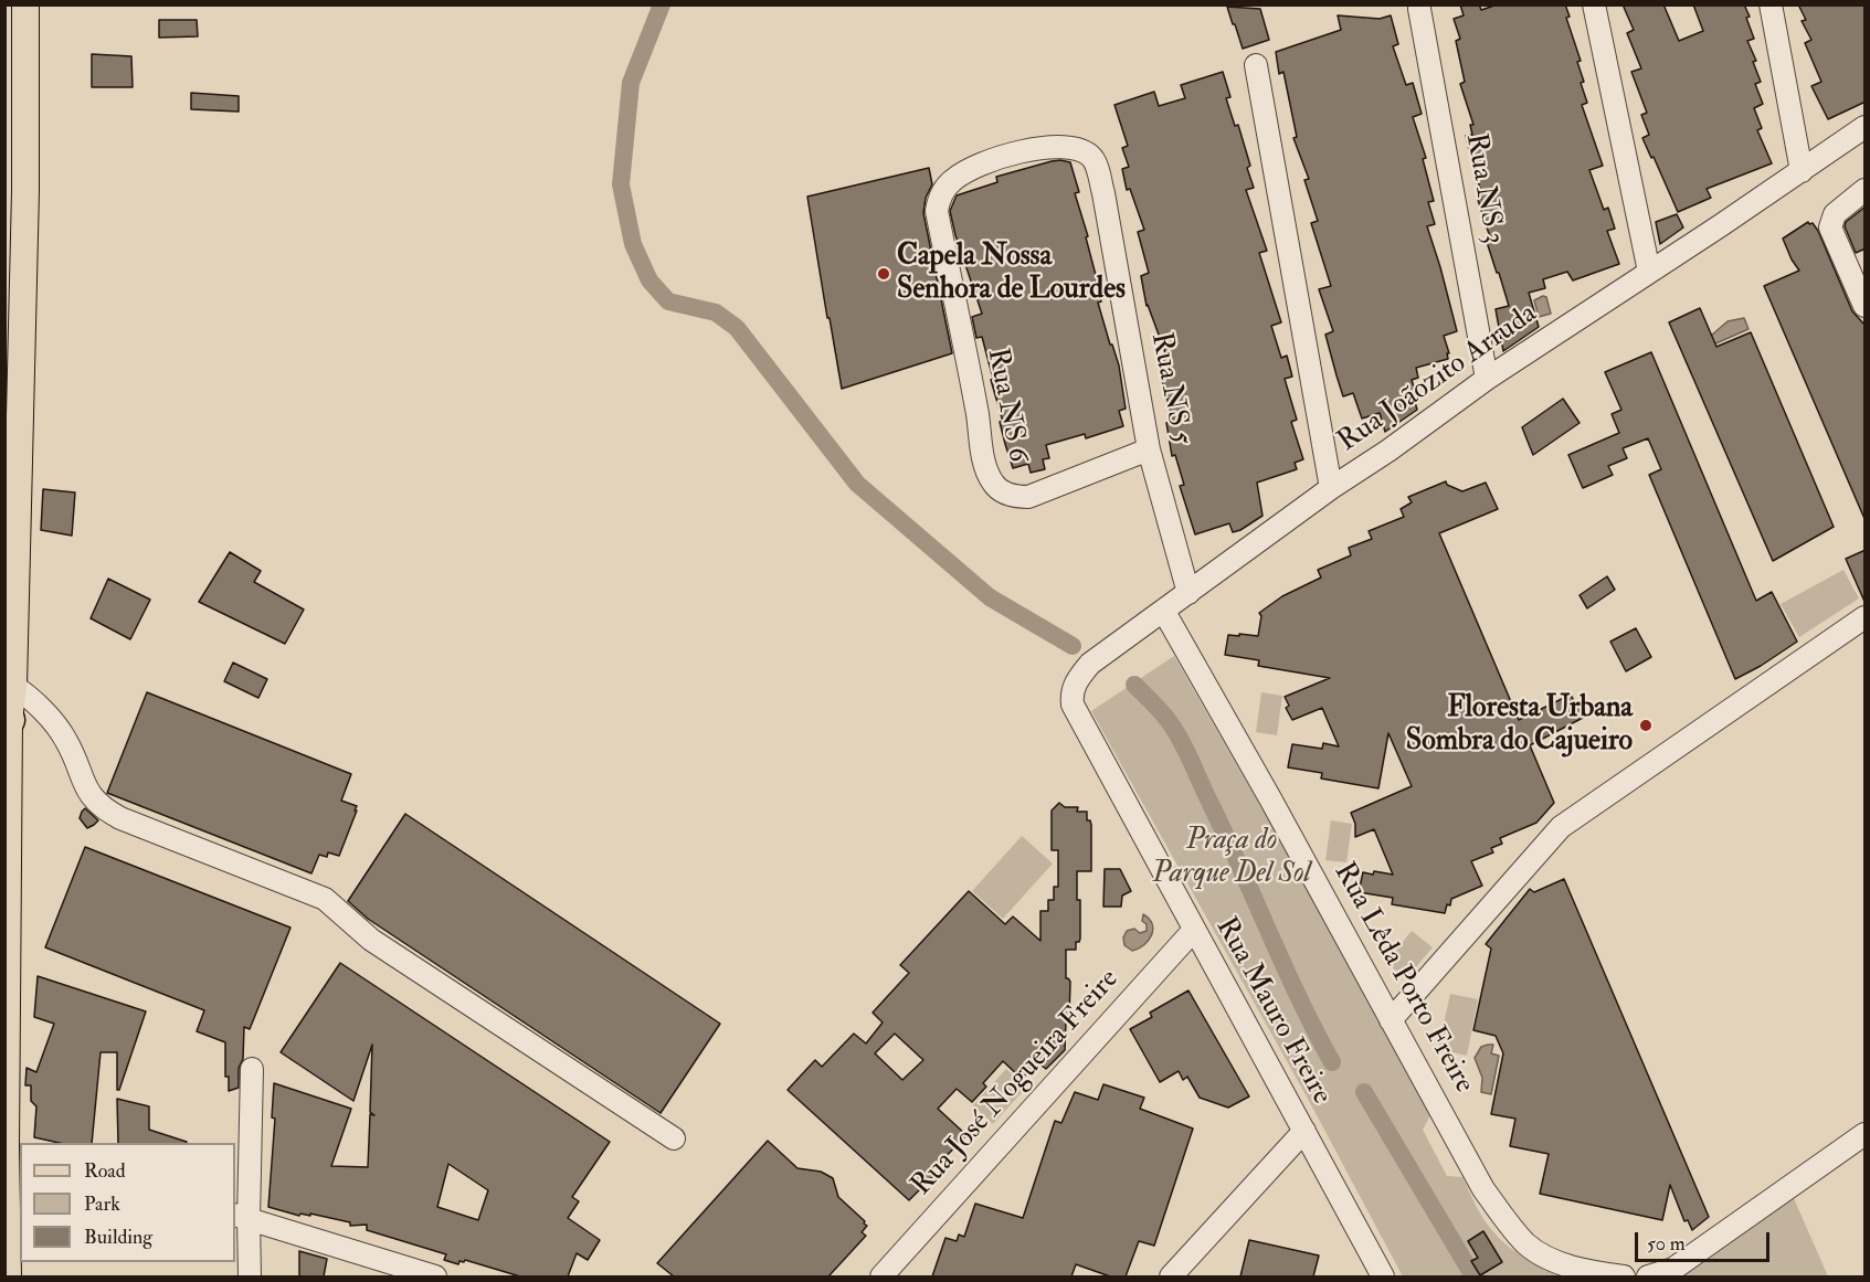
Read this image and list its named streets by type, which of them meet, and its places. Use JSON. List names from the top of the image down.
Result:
{
  "streets": {
    "street": [
      "Rua NS 3",
      "Rua Joãozito Arruda",
      "Rua NS 5",
      "Rua NS 6",
      "Rua Lêda Porto Freire",
      "Rua Mauro Freire",
      "Rua José Nogueira Freire"
    ]
  },
  "crossings": [
    ["Rua NS 3", "Rua Joãozito Arruda"],
    ["Rua Joãozito Arruda", "Rua NS 5"],
    ["Rua Joãozito Arruda", "Rua Lêda Porto Freire"],
    ["Rua Joãozito Arruda", "Rua Mauro Freire"],
    ["Rua NS 5", "Rua NS 6"],
    ["Rua Mauro Freire", "Rua José Nogueira Freire"]
  ],
  "parks": ["Praça do Parque Del Sol"],
  "places": ["Capela Nossa Senhora de Lourdes", "Floresta Urbana Sombra do Cajueiro"],
  "legend": ["Road", "Park", "Building"],
  "scale_bar": "50 m"
}
